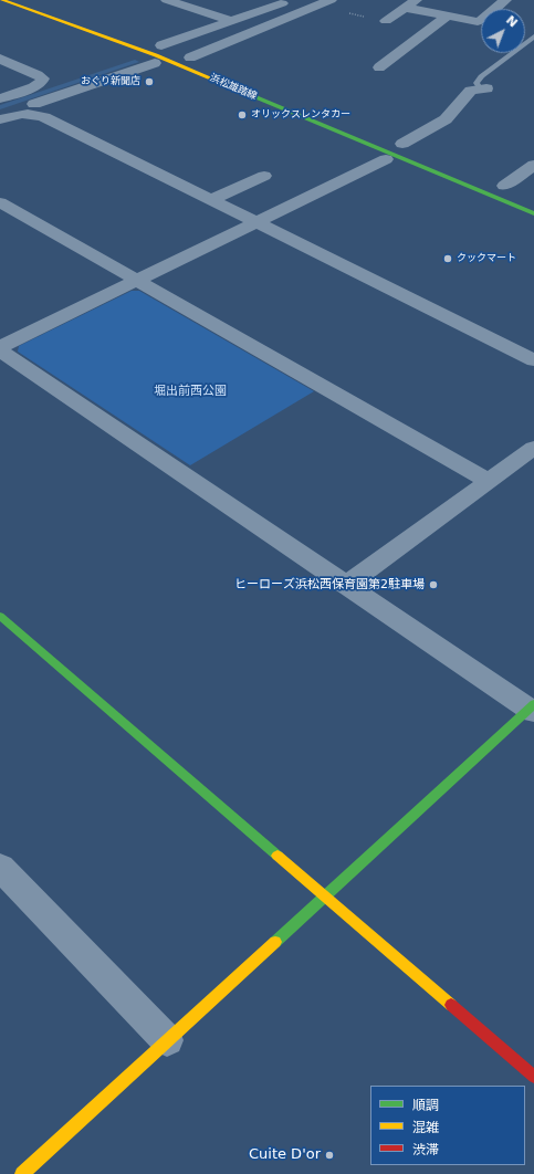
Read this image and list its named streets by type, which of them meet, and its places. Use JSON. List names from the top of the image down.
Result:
{
  "streets": {
    "main road": ["浜松雄踏線"]
  },
  "parks": ["堀出前西公園"],
  "places": [
    "おぐり新聞店",
    "オリックスレンタカー",
    "クックマート",
    "ヒーローズ浜松西保育園第2駐車場",
    "Cuite D'or"
  ],
  "legend": ["順調", "混雑", "渋滞"],
  "north": "top right"
}
